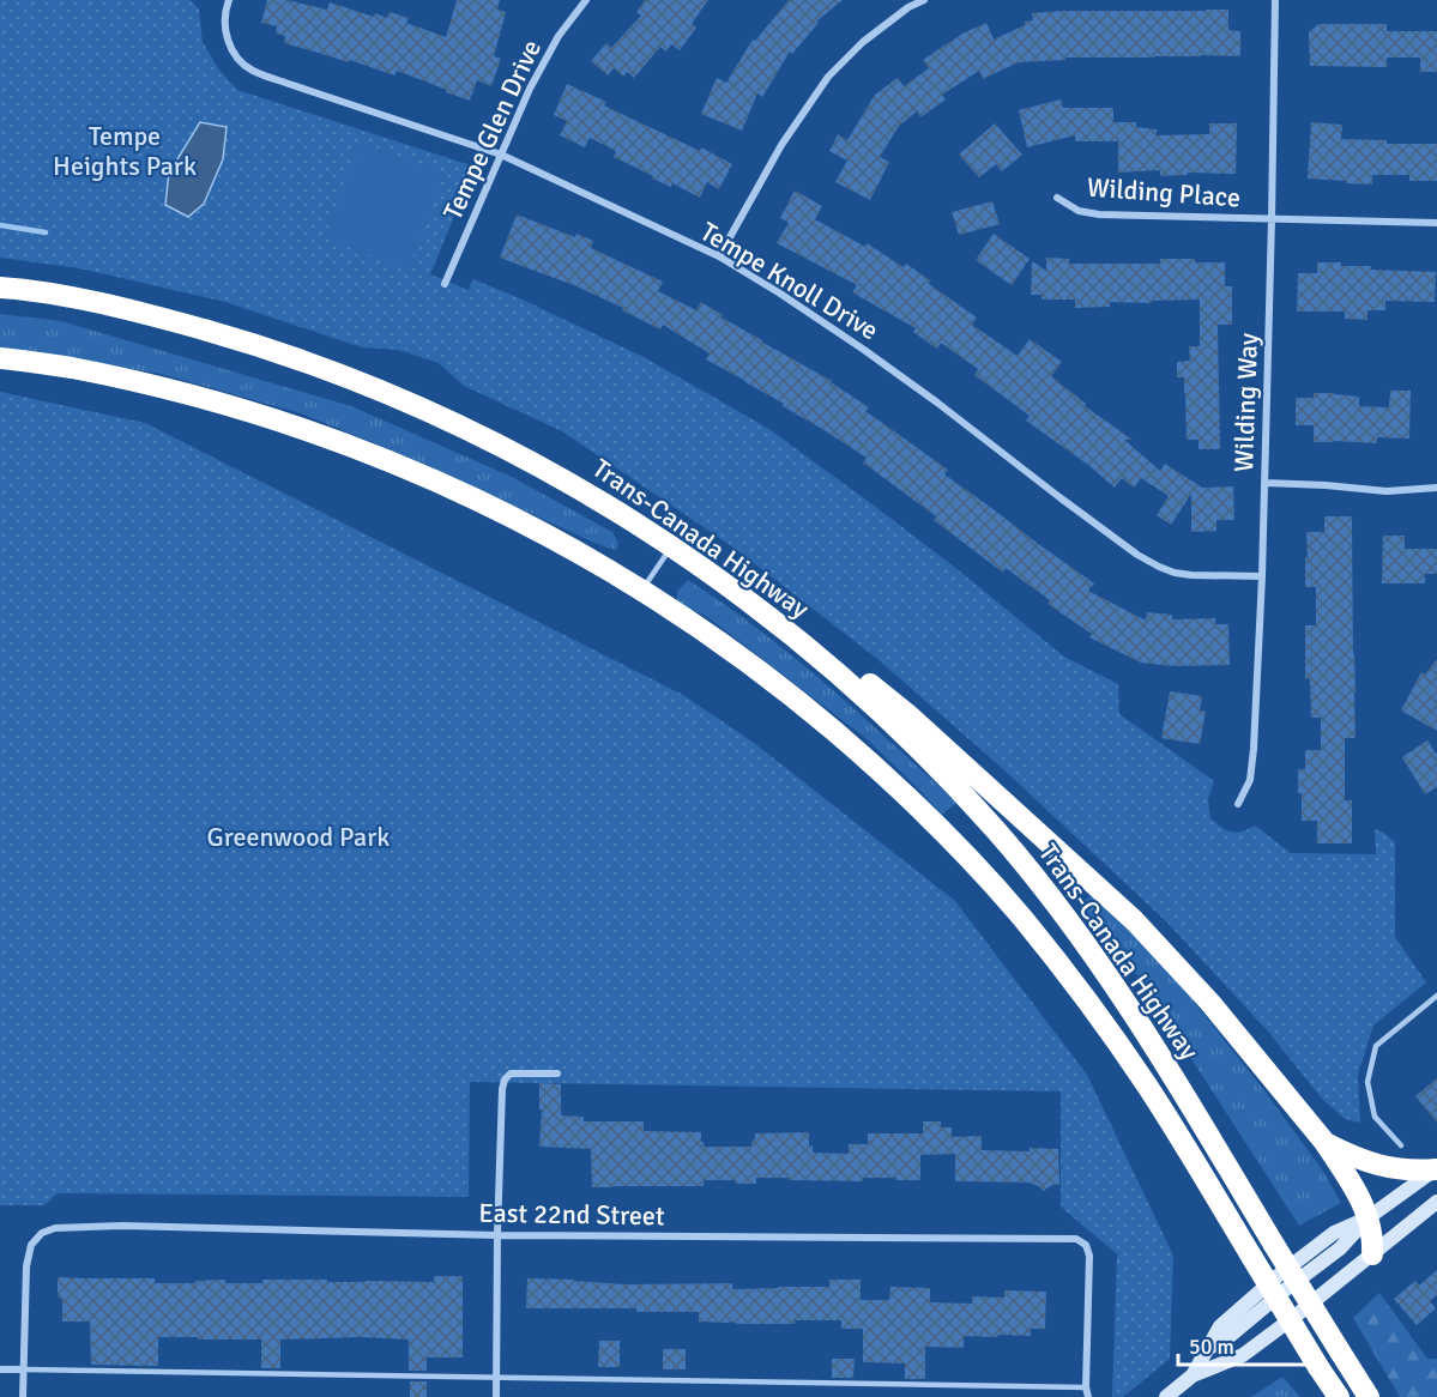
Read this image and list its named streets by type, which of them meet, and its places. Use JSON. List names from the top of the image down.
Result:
{
  "streets": {
    "highway": ["Trans-Canada Highway"],
    "street": [
      "Tempe Glen Drive",
      "Wilding Place",
      "Tempe Knoll Drive",
      "Wilding Way",
      "East 22nd Street"
    ]
  },
  "crossings": [
    ["Tempe Glen Drive", "Tempe Knoll Drive"],
    ["Wilding Place", "Wilding Way"],
    ["Tempe Knoll Drive", "Wilding Way"]
  ],
  "parks": ["Tempe Heights Park", "Greenwood Park"],
  "scale_bar": "50 m"
}
